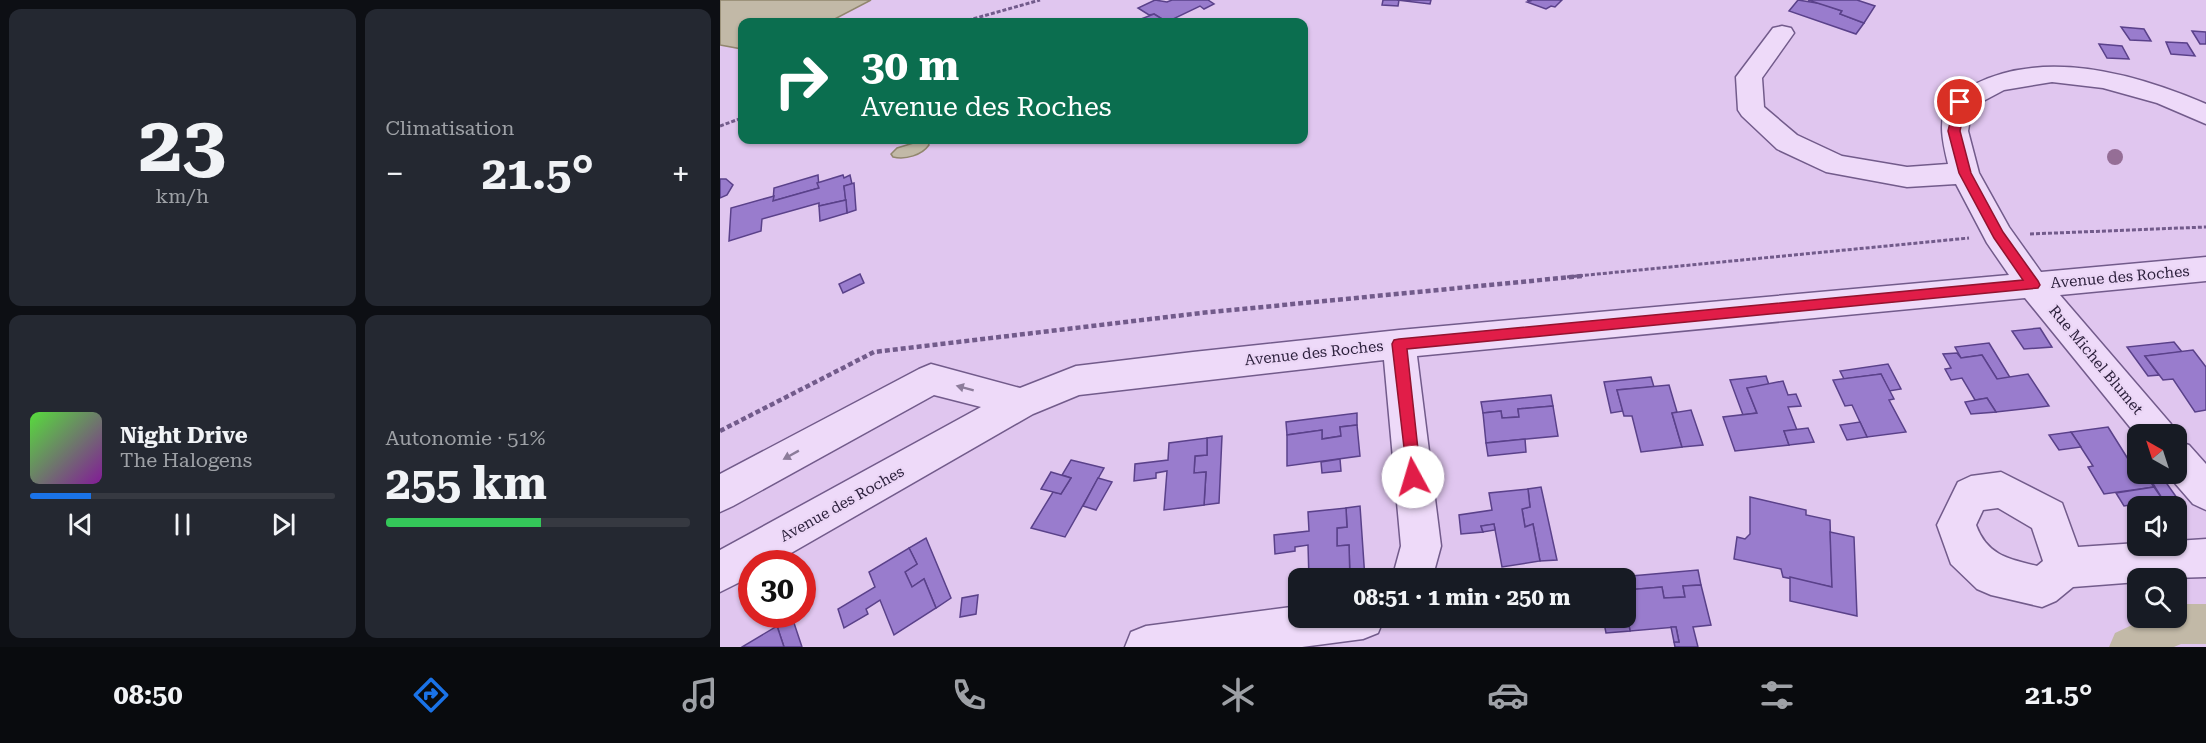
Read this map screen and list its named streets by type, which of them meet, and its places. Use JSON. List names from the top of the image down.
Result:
{
  "streets": {
    "street": ["Avenue des Roches", "Rue Michel Blumet"]
  },
  "crossings": [
    ["Avenue des Roches", "Rue Michel Blumet"]
  ],
  "north": "top left",
  "page": {
    "tile": [
      ["23", "km/h"],
      "Climatisation",
      ["Autonomie · 51%", "255 km"]
    ],
    "turn": ["30 m", "Avenue des Roches"],
    "heat": ["−", "21.5°", "+"],
    "song": ["Night Drive", "The Halogens"],
    "limit": "30",
    "trip": "08:51 · 1 min · 250 m",
    "tabs": ["08:50", "21.5°"]
  }
}
